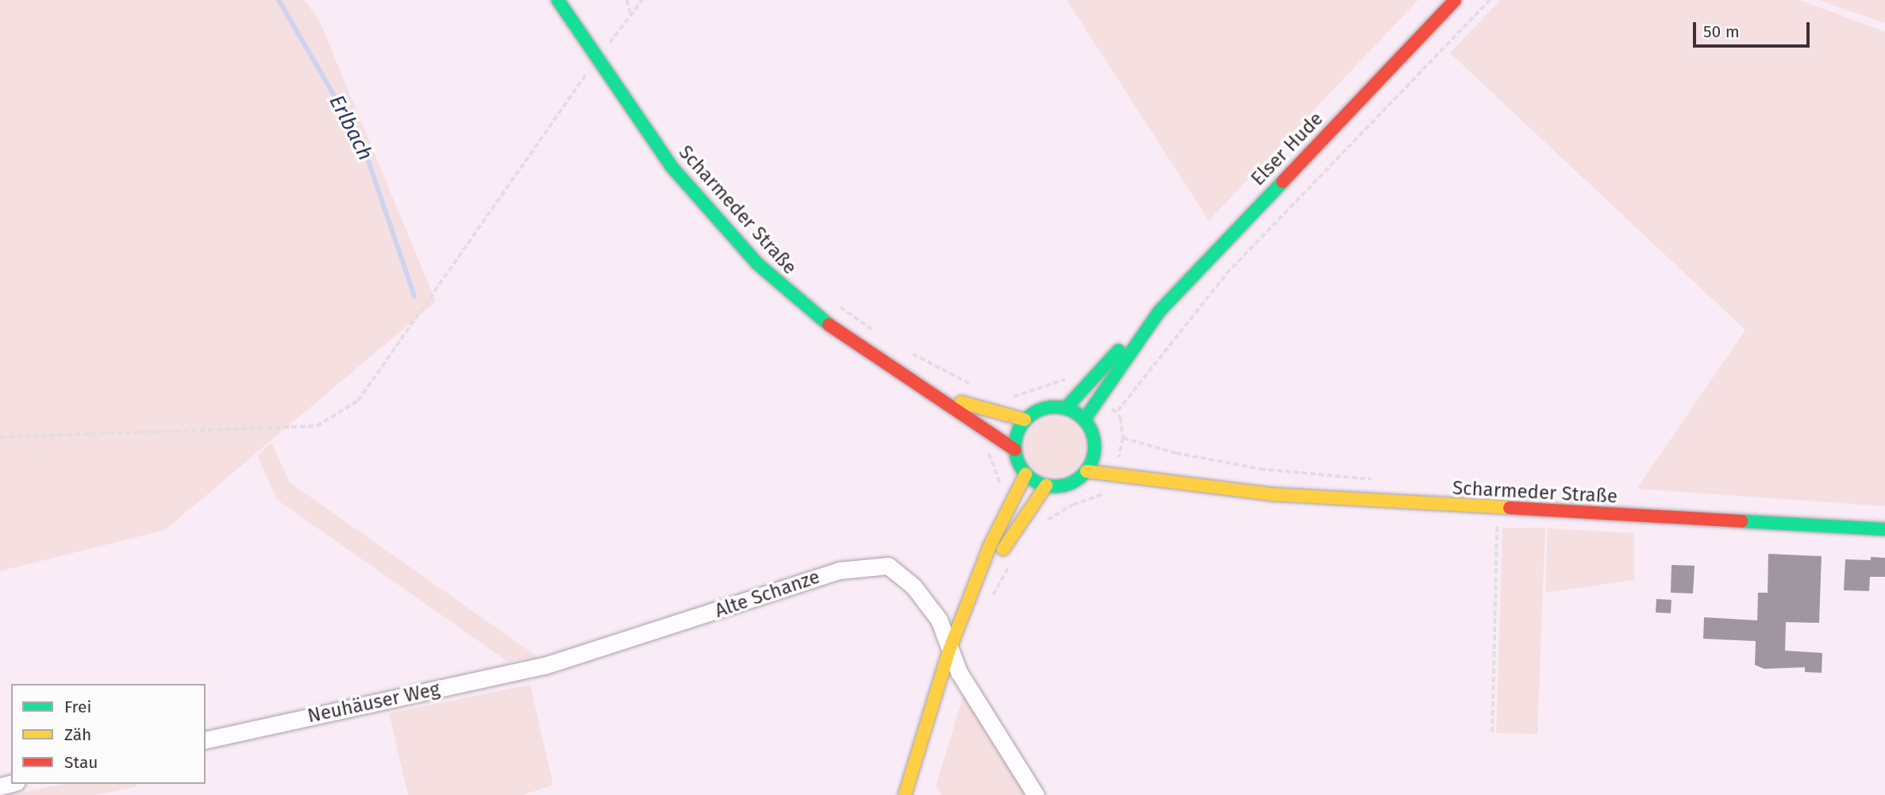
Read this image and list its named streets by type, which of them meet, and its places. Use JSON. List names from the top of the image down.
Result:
{
  "streets": {
    "street": [
      "Elser Hude",
      "Scharmeder Straße",
      "Alte Schanze",
      "Neuhäuser Weg"
    ]
  },
  "crossings": [
    ["Elser Hude", "Scharmeder Straße"],
    ["Alte Schanze", "Neuhäuser Weg"]
  ],
  "water": ["Erlbach"],
  "legend": ["Frei", "Zäh", "Stau"],
  "scale_bar": "50 m"
}
